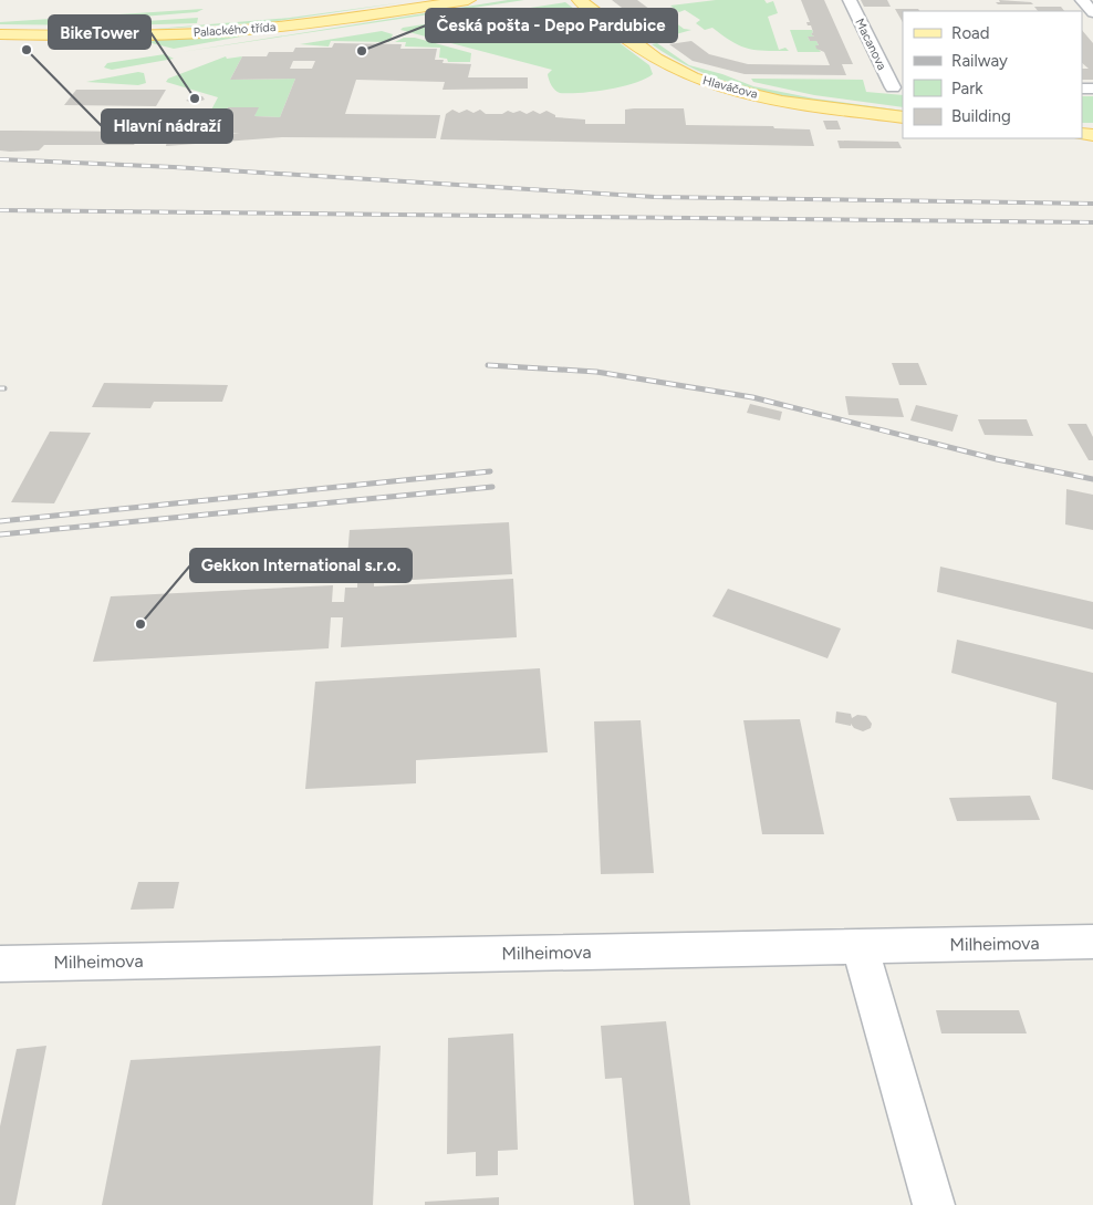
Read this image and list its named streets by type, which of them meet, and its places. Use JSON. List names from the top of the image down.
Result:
{
  "streets": {
    "main road": ["Palackého třída", "Hlaváčova"],
    "street": ["Macanova", "Milheimova"]
  },
  "places": [
    "Hlavní nádraží",
    "Česká pošta - Depo Pardubice",
    "BikeTower",
    "Gekkon International s.r.o."
  ],
  "legend": [
    "Road",
    "Railway",
    "Park",
    "Building"
  ]
}
